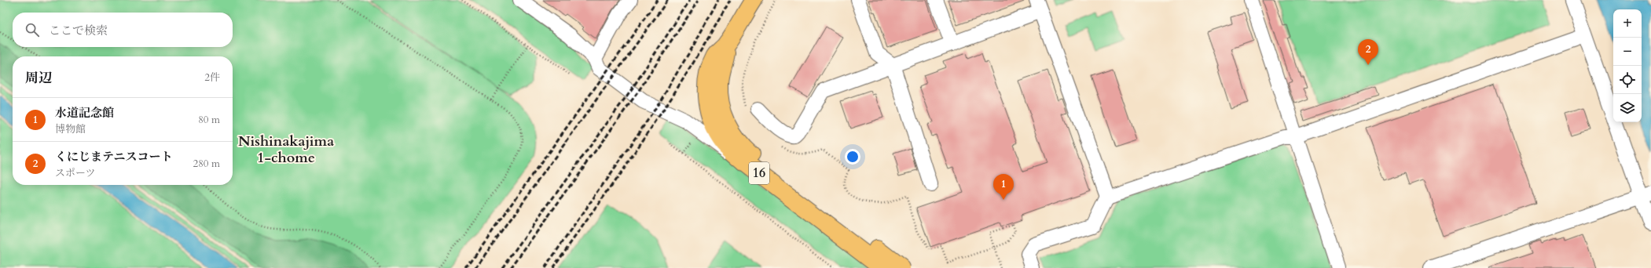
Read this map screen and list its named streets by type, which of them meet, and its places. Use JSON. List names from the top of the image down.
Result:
{
  "streets": {
    "main road": ["16"]
  },
  "districts": ["Nishinakajima 1-chome"],
  "page": {
    "map_buttons": ["+", "−"],
    "search": "ここで検索",
    "pins": ["2", "1"],
    "heading": ["周辺", "2件"],
    "list": [
      {
        "mark": "1",
        "name": "水道記念館",
        "note": "博物館",
        "value": "80 m"
      },
      {
        "mark": "2",
        "name": "くにじまテニスコート",
        "note": "スポーツ",
        "value": "280 m"
      }
    ]
  }
}
